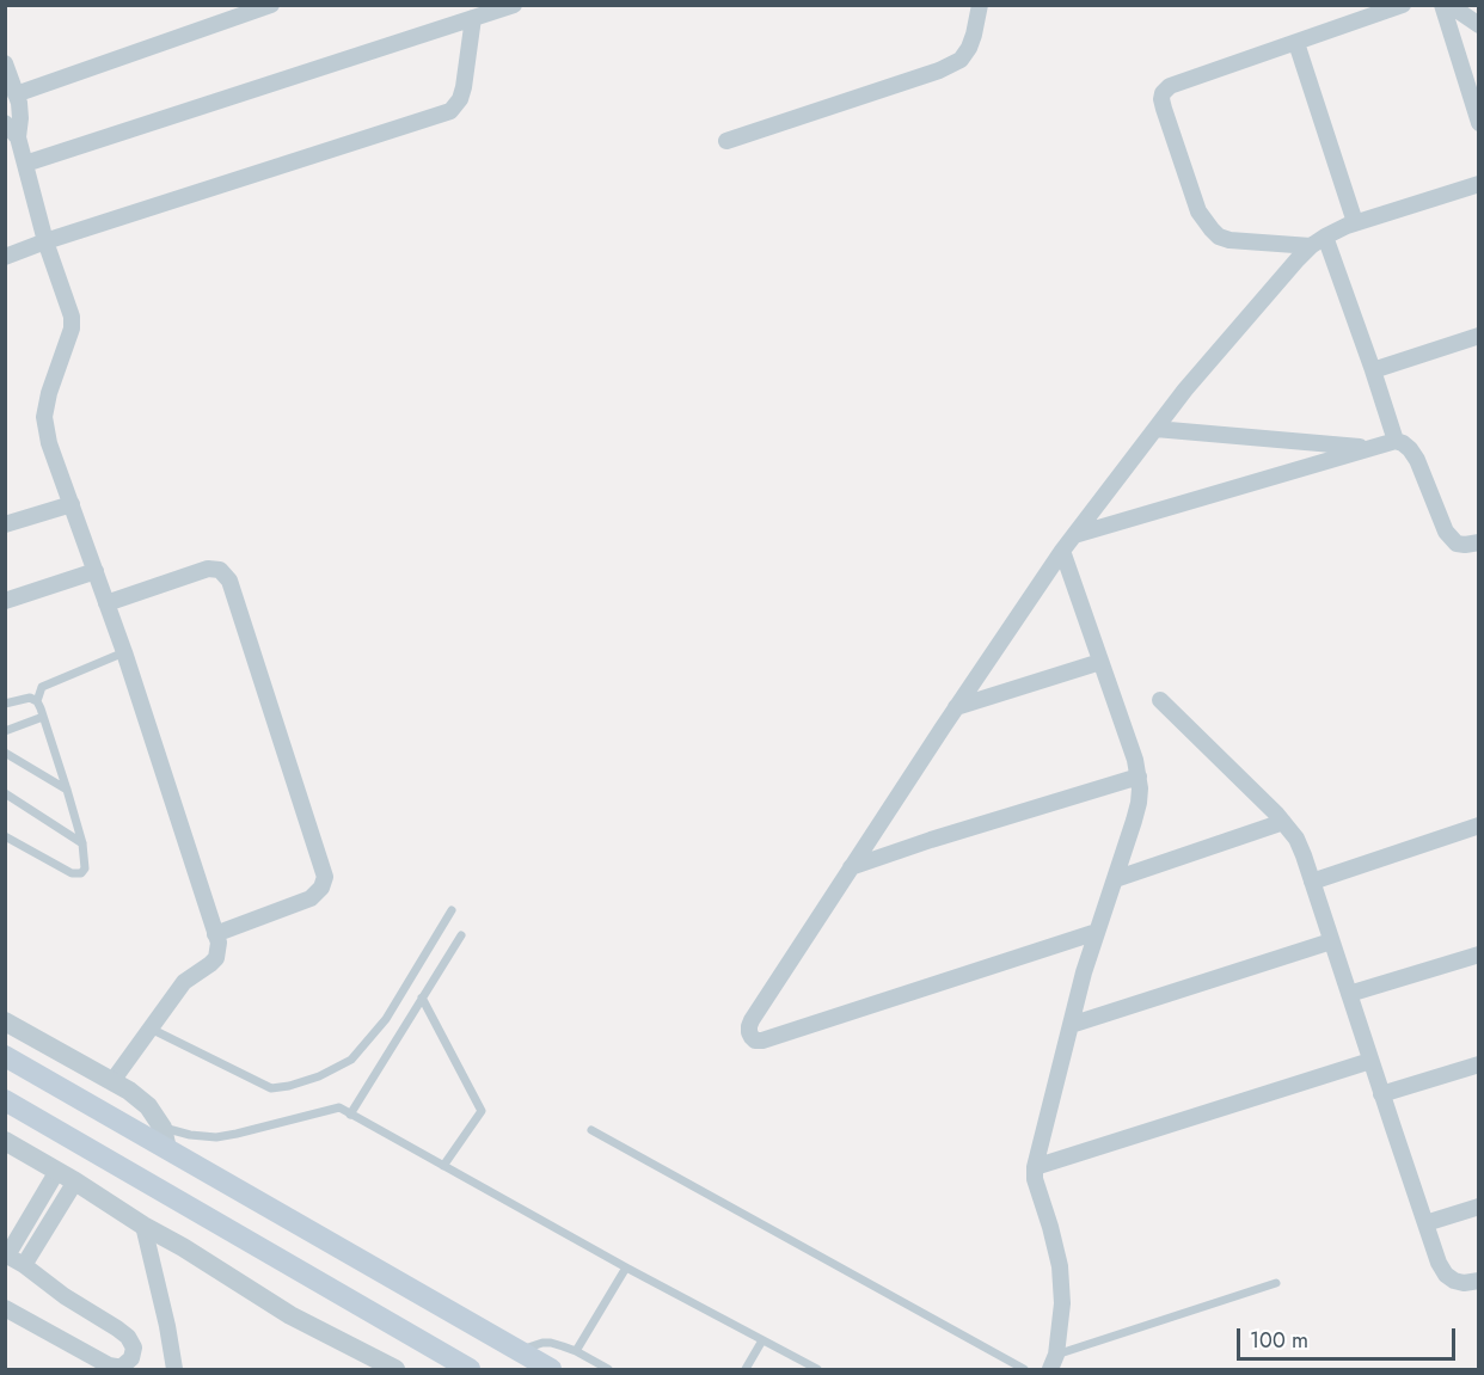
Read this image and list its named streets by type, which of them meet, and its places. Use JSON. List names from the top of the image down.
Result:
{
  "scale_bar": "100 m"
}
